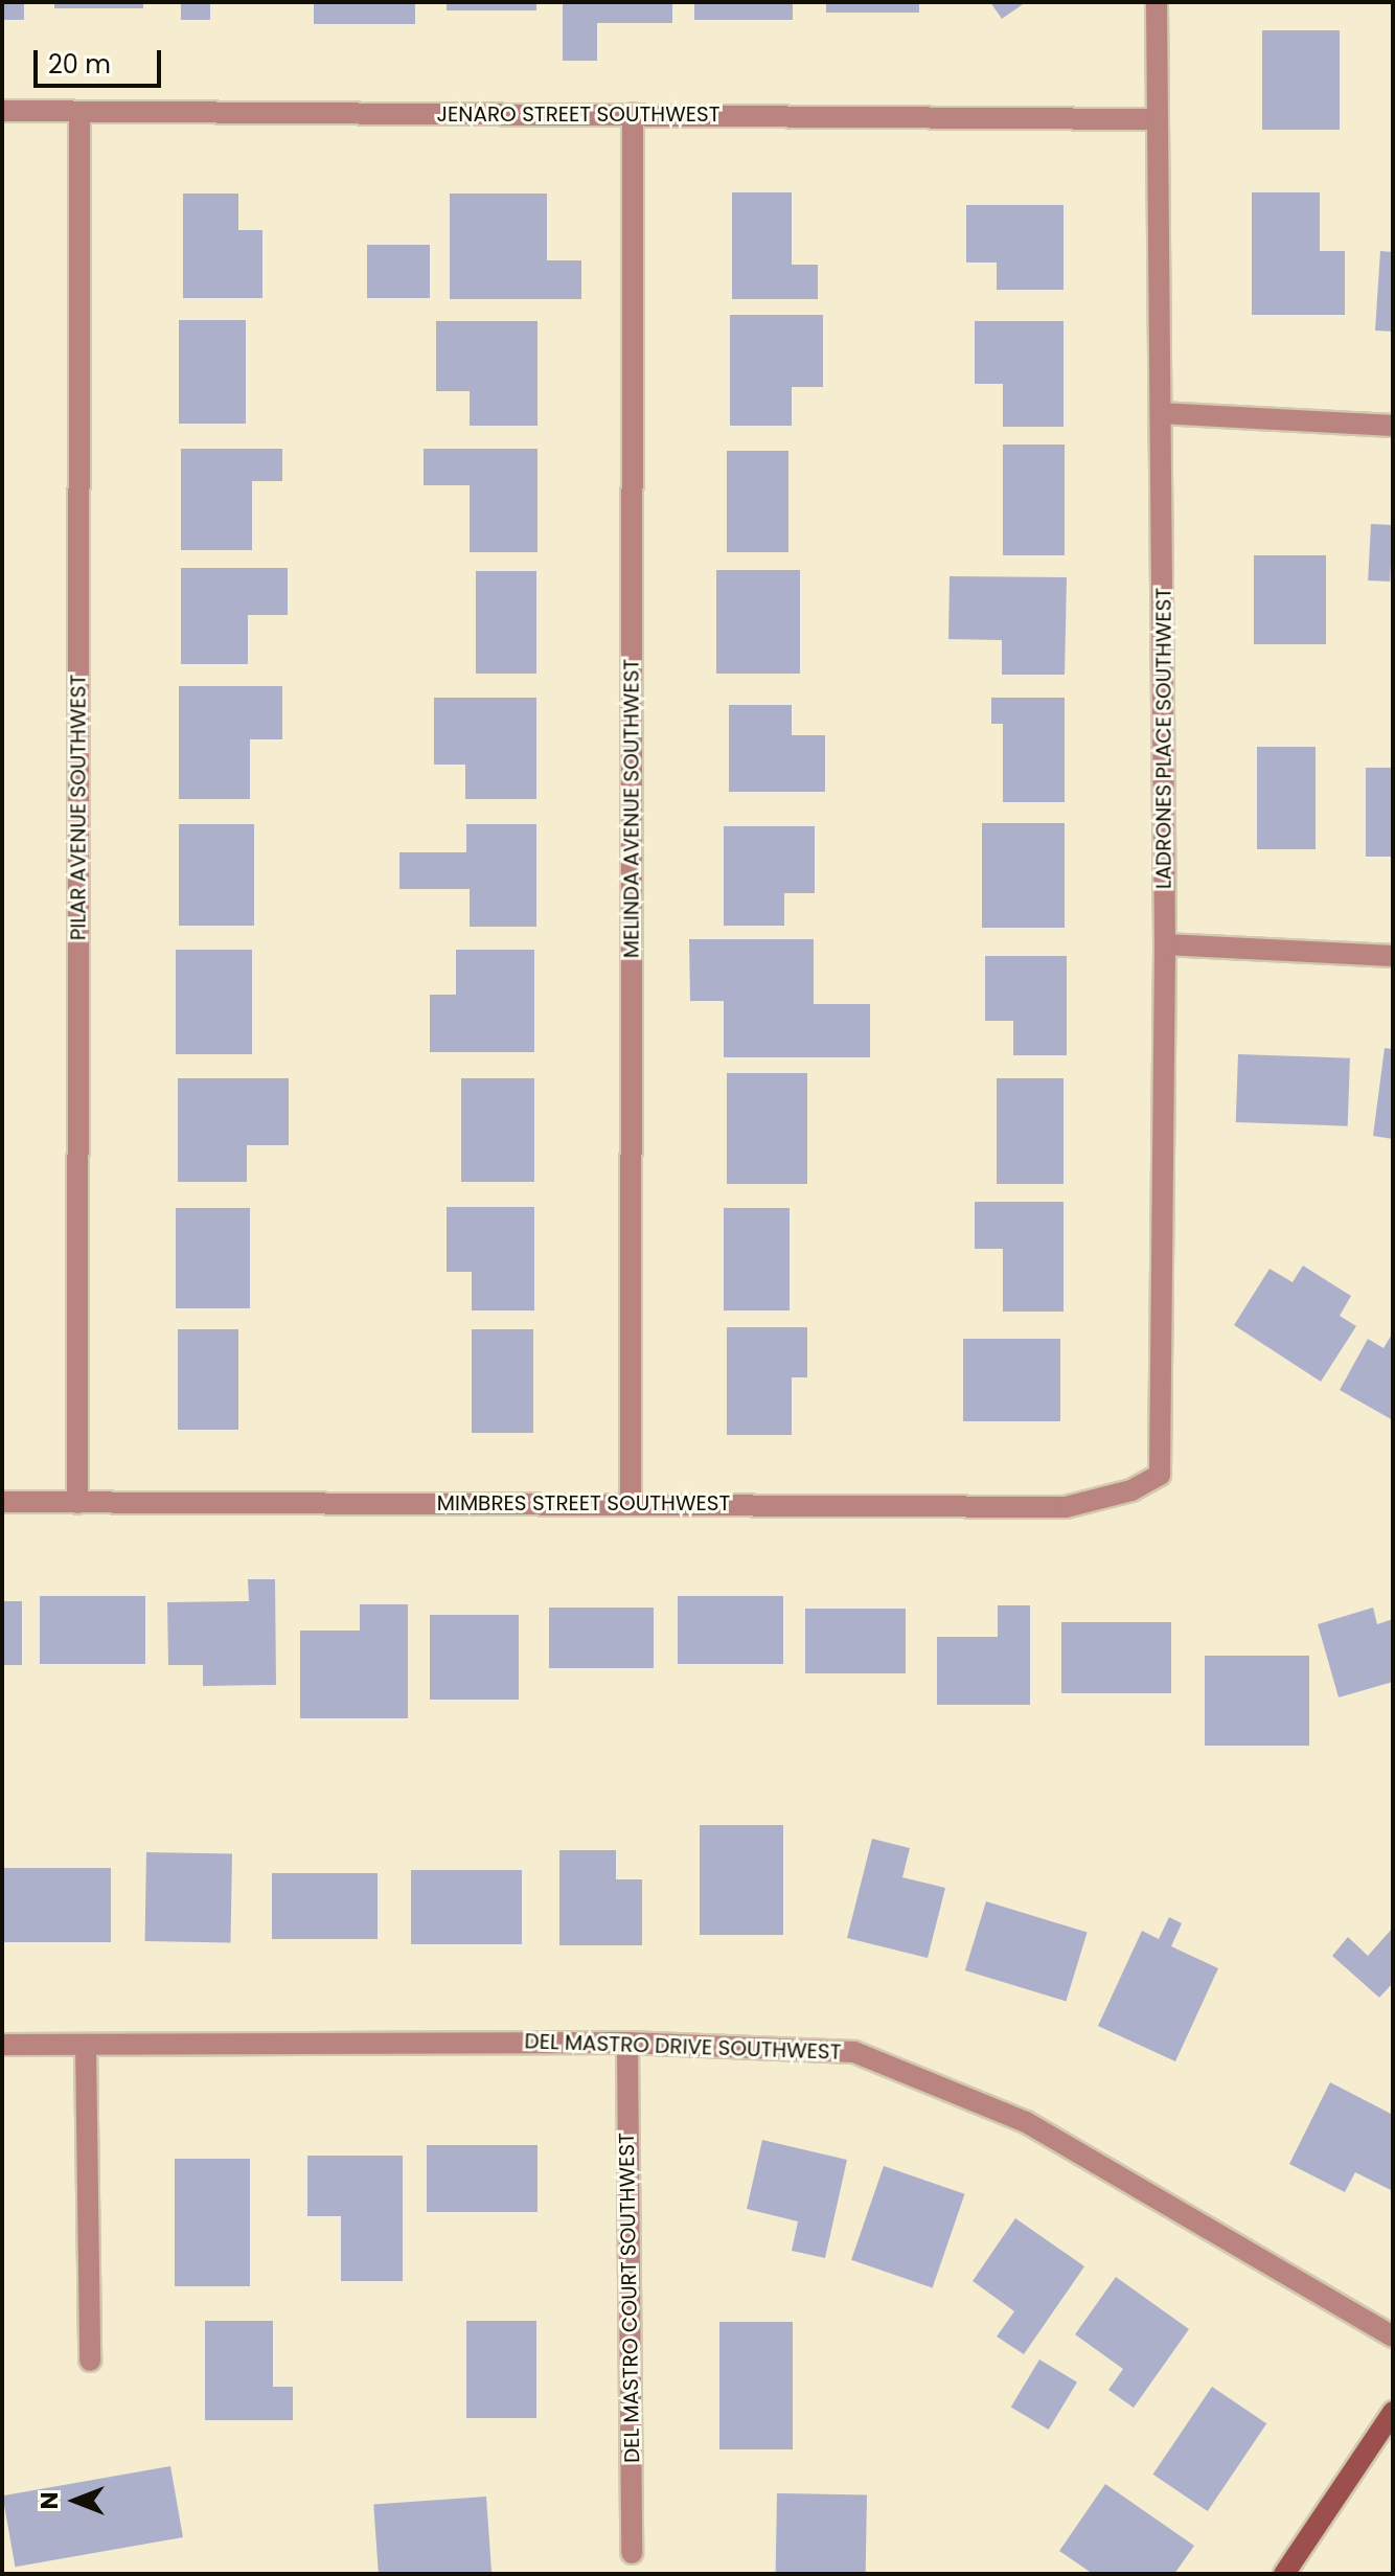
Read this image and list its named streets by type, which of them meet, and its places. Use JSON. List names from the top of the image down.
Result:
{
  "streets": {
    "street": [
      "JENARO STREET SOUTHWEST",
      "LADRONES PLACE SOUTHWEST",
      "PILAR AVENUE SOUTHWEST",
      "MELINDA AVENUE SOUTHWEST",
      "MIMBRES STREET SOUTHWEST",
      "DEL MASTRO DRIVE SOUTHWEST",
      "DEL MASTRO COURT SOUTHWEST"
    ]
  },
  "crossings": [
    ["JENARO STREET SOUTHWEST", "LADRONES PLACE SOUTHWEST"],
    ["JENARO STREET SOUTHWEST", "PILAR AVENUE SOUTHWEST"],
    ["JENARO STREET SOUTHWEST", "MELINDA AVENUE SOUTHWEST"],
    ["LADRONES PLACE SOUTHWEST", "MIMBRES STREET SOUTHWEST"],
    ["PILAR AVENUE SOUTHWEST", "MIMBRES STREET SOUTHWEST"],
    ["MELINDA AVENUE SOUTHWEST", "MIMBRES STREET SOUTHWEST"],
    ["DEL MASTRO DRIVE SOUTHWEST", "DEL MASTRO COURT SOUTHWEST"]
  ],
  "scale_bar": "20 m",
  "north": "left"
}
